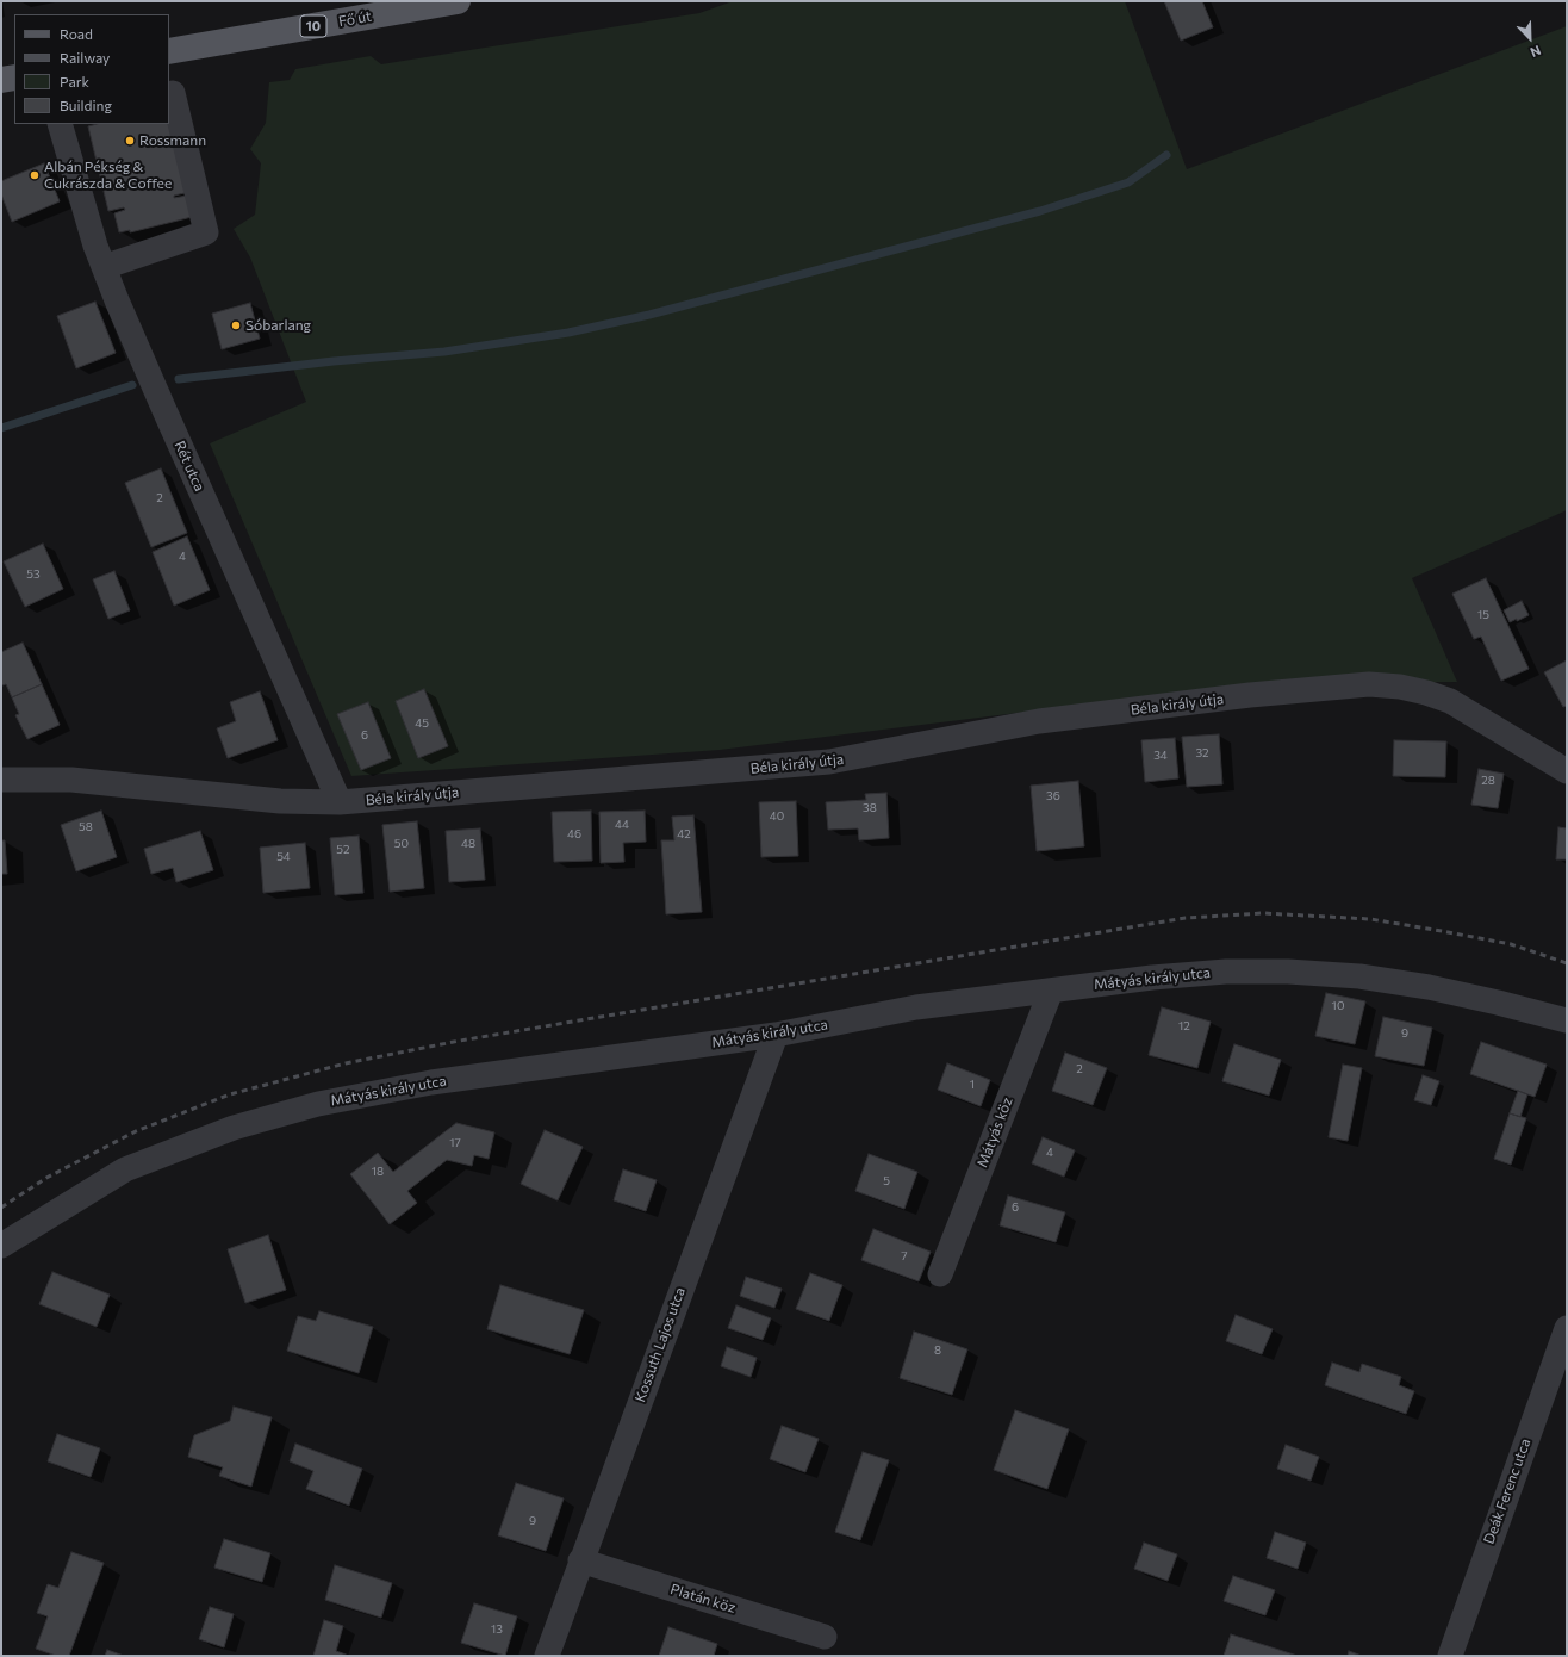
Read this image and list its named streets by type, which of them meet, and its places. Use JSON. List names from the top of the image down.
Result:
{
  "streets": {
    "main road": ["Fő út", "10"],
    "street": [
      "Rét utca",
      "Béla király útja",
      "Mátyás király utca",
      "Mátyás köz",
      "Kossuth Lajos utca",
      "Deák Ferenc utca",
      "Platán köz"
    ]
  },
  "crossings": [
    ["Rét utca", "Béla király útja"],
    ["Mátyás király utca", "Mátyás köz"],
    ["Mátyás király utca", "Kossuth Lajos utca"],
    ["Kossuth Lajos utca", "Platán köz"]
  ],
  "places": ["Rossmann", "Albán Pékség & Cukrászda & Coffee", "Sóbarlang"],
  "house_numbers": [
    "2",
    "4",
    "53",
    "15",
    "45",
    "6",
    "32",
    "34",
    "28",
    "36",
    "38",
    "40",
    "44",
    "58",
    "46",
    "42",
    "50",
    "48",
    "52",
    "54",
    "10",
    "12",
    "9",
    "2",
    "1",
    "17",
    "4",
    "18",
    "5",
    "6",
    "7",
    "8",
    "9",
    "13"
  ],
  "legend": [
    "Road",
    "Railway",
    "Park",
    "Building"
  ],
  "north": "bottom right"
}
